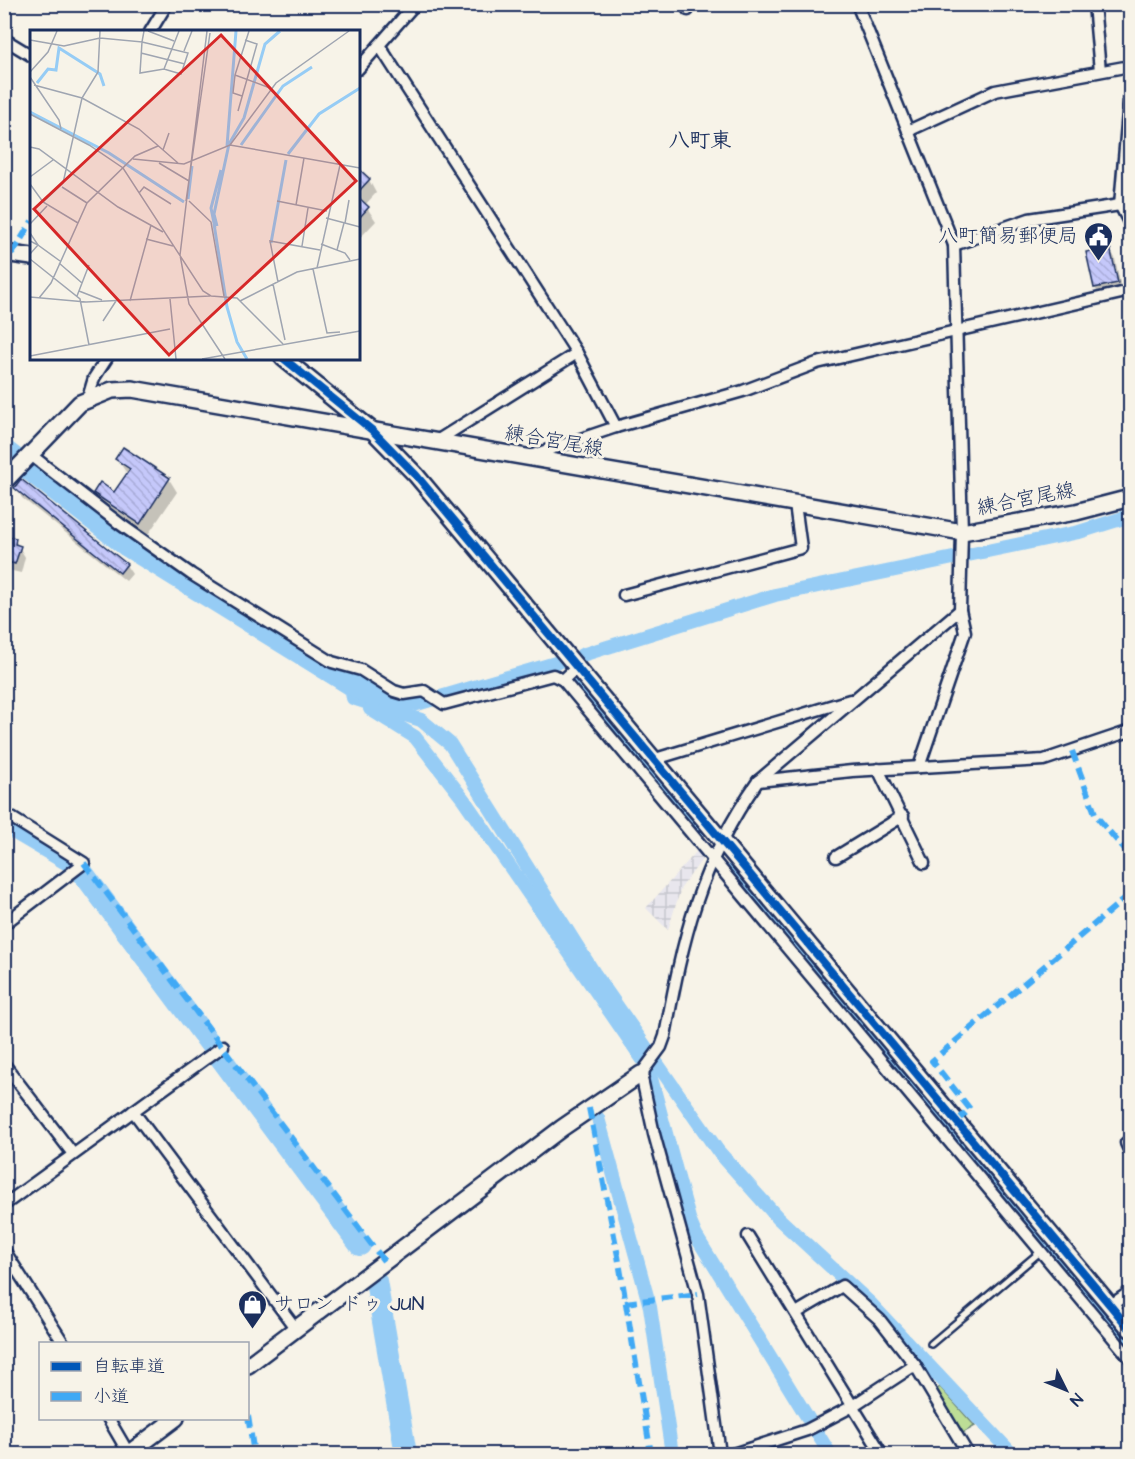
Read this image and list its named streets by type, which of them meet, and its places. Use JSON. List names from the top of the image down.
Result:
{
  "streets": {
    "street": ["練合宮尾線"]
  },
  "districts": ["八町東"],
  "places": {
    "public building": ["八町簡易郵便局"],
    "shop": ["サロン ドゥ JUN"]
  },
  "legend": ["自転車道", "小道"],
  "north": "bottom right"
}
